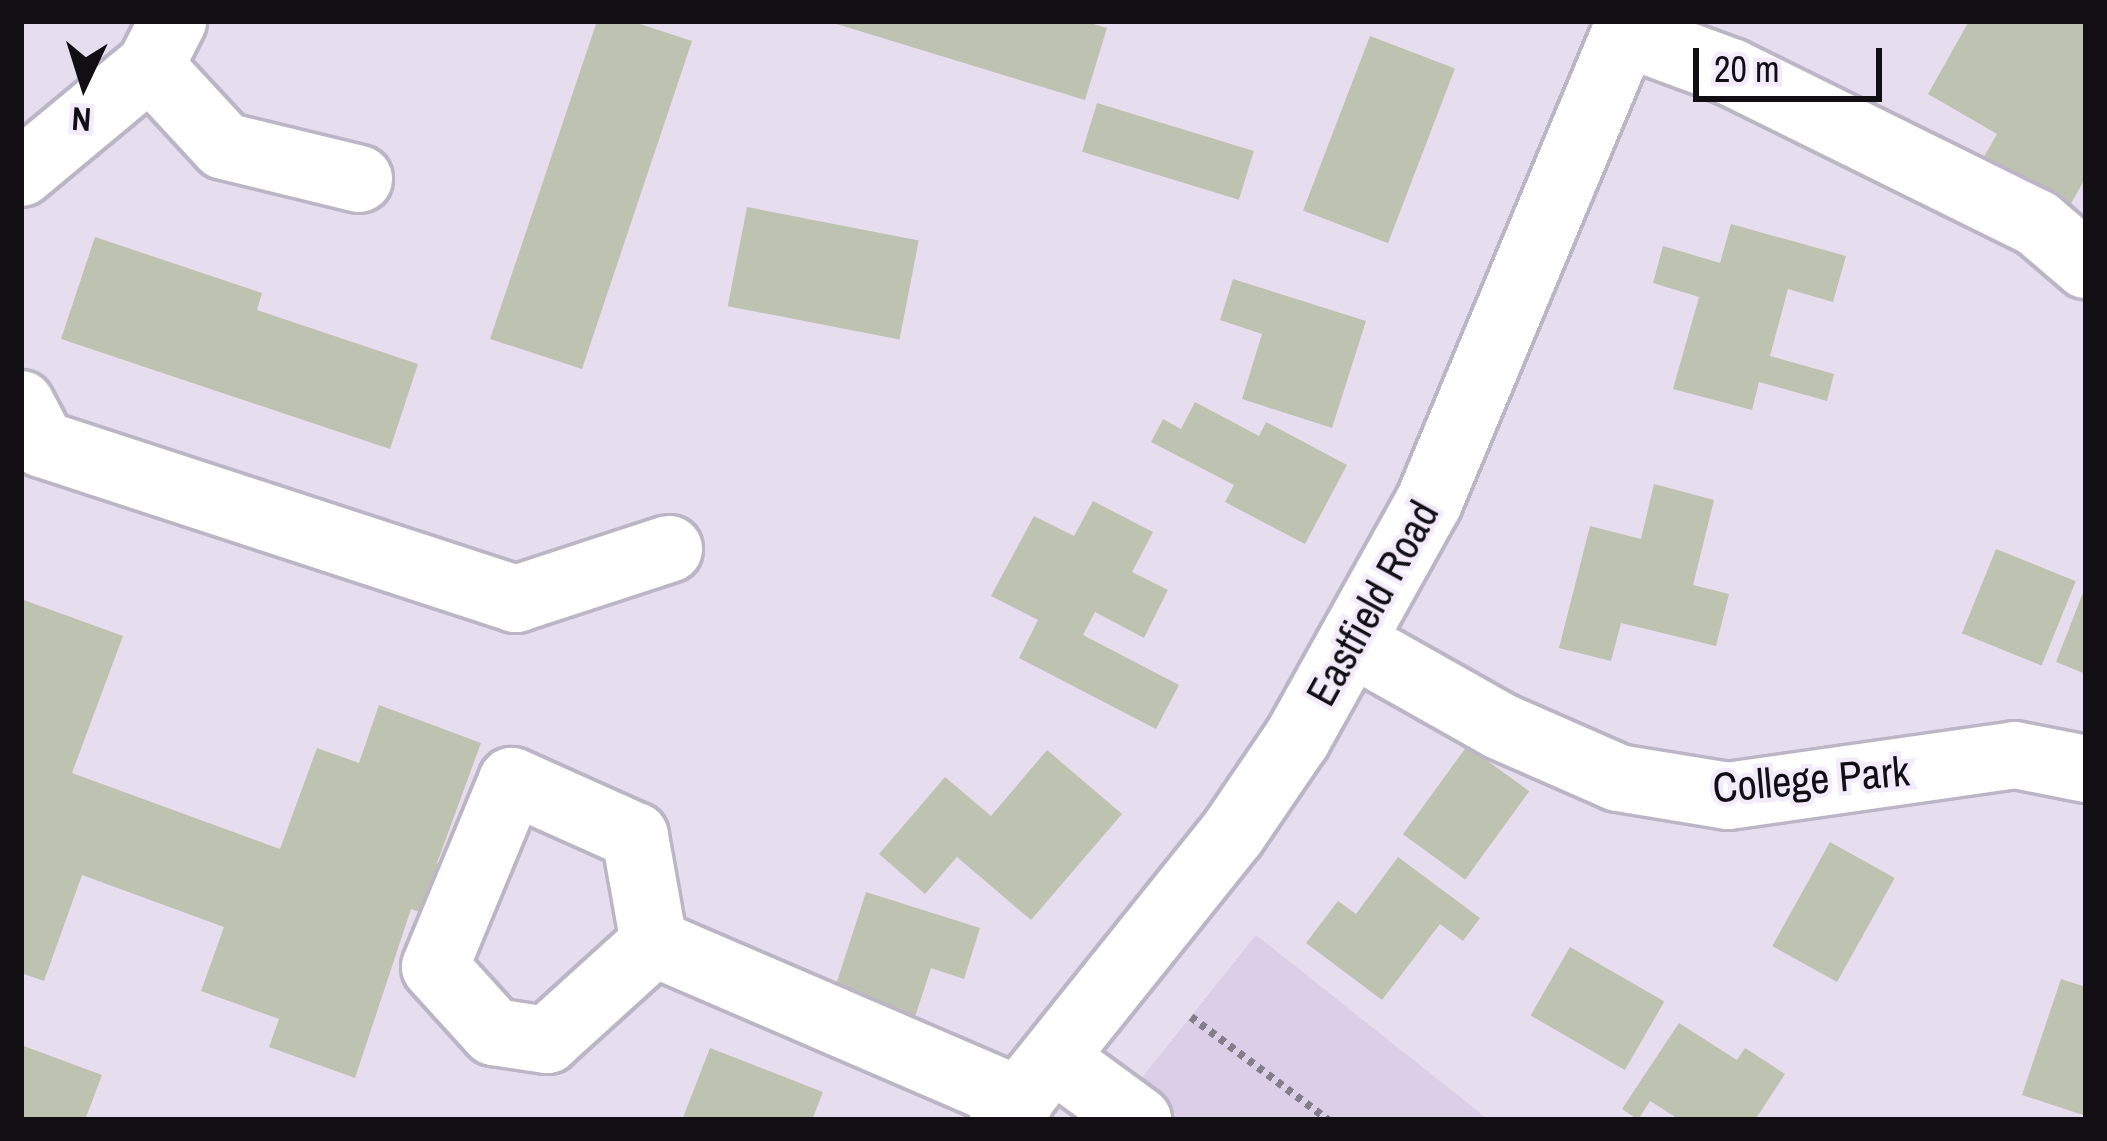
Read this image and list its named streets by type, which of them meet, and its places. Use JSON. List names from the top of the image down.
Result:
{
  "streets": {
    "street": ["Eastfield Road", "College Park"]
  },
  "crossings": [
    ["Eastfield Road", "College Park"]
  ],
  "scale_bar": "20 m",
  "north": "bottom"
}
